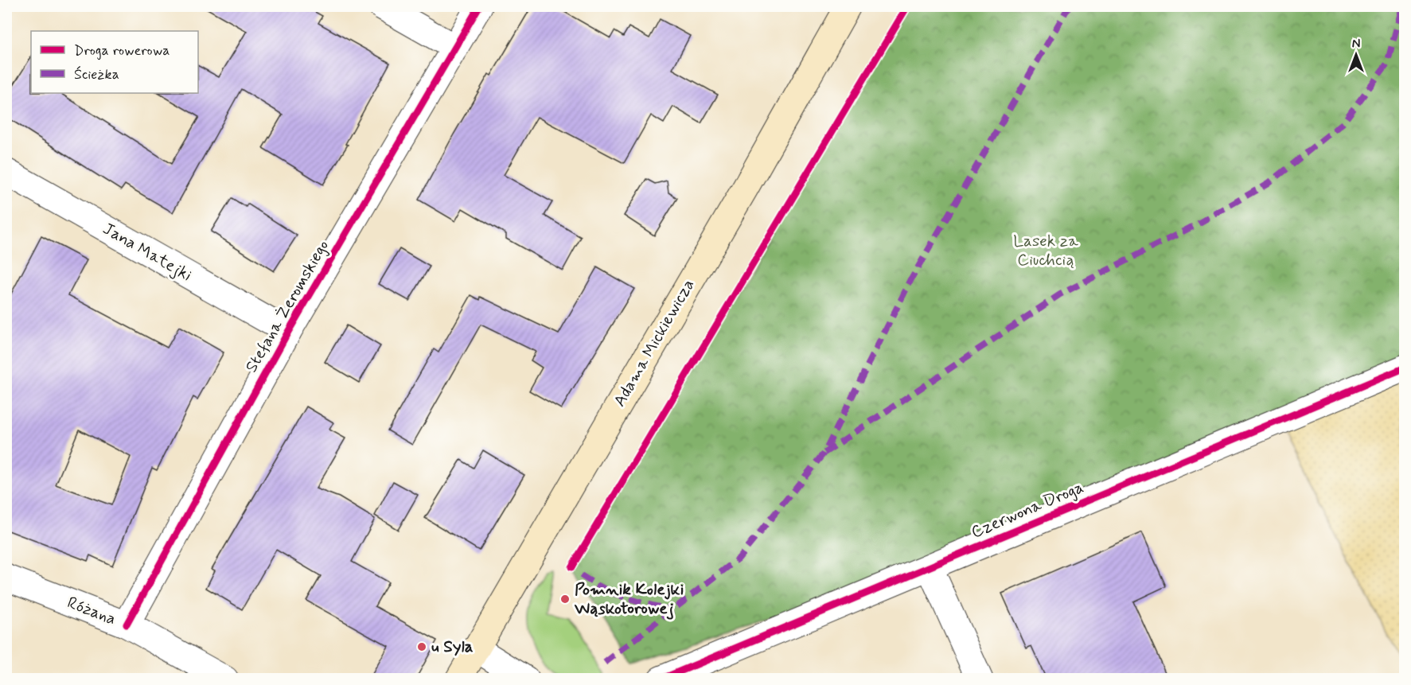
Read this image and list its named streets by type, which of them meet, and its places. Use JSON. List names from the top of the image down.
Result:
{
  "streets": {
    "main road": ["Adama Mickiewicza"],
    "street": [
      "Jana Matejki",
      "Stefana Żeromskiego",
      "Czerwona Droga",
      "Różana"
    ]
  },
  "crossings": [
    ["Jana Matejki", "Stefana Żeromskiego"],
    ["Stefana Żeromskiego", "Różana"]
  ],
  "parks": ["Lasek za Ciuchcią"],
  "places": ["Pomnik Kolejki Wąskotorowej", "u Syla"],
  "legend": ["Droga rowerowa", "Ścieżka"],
  "north": "top"
}
